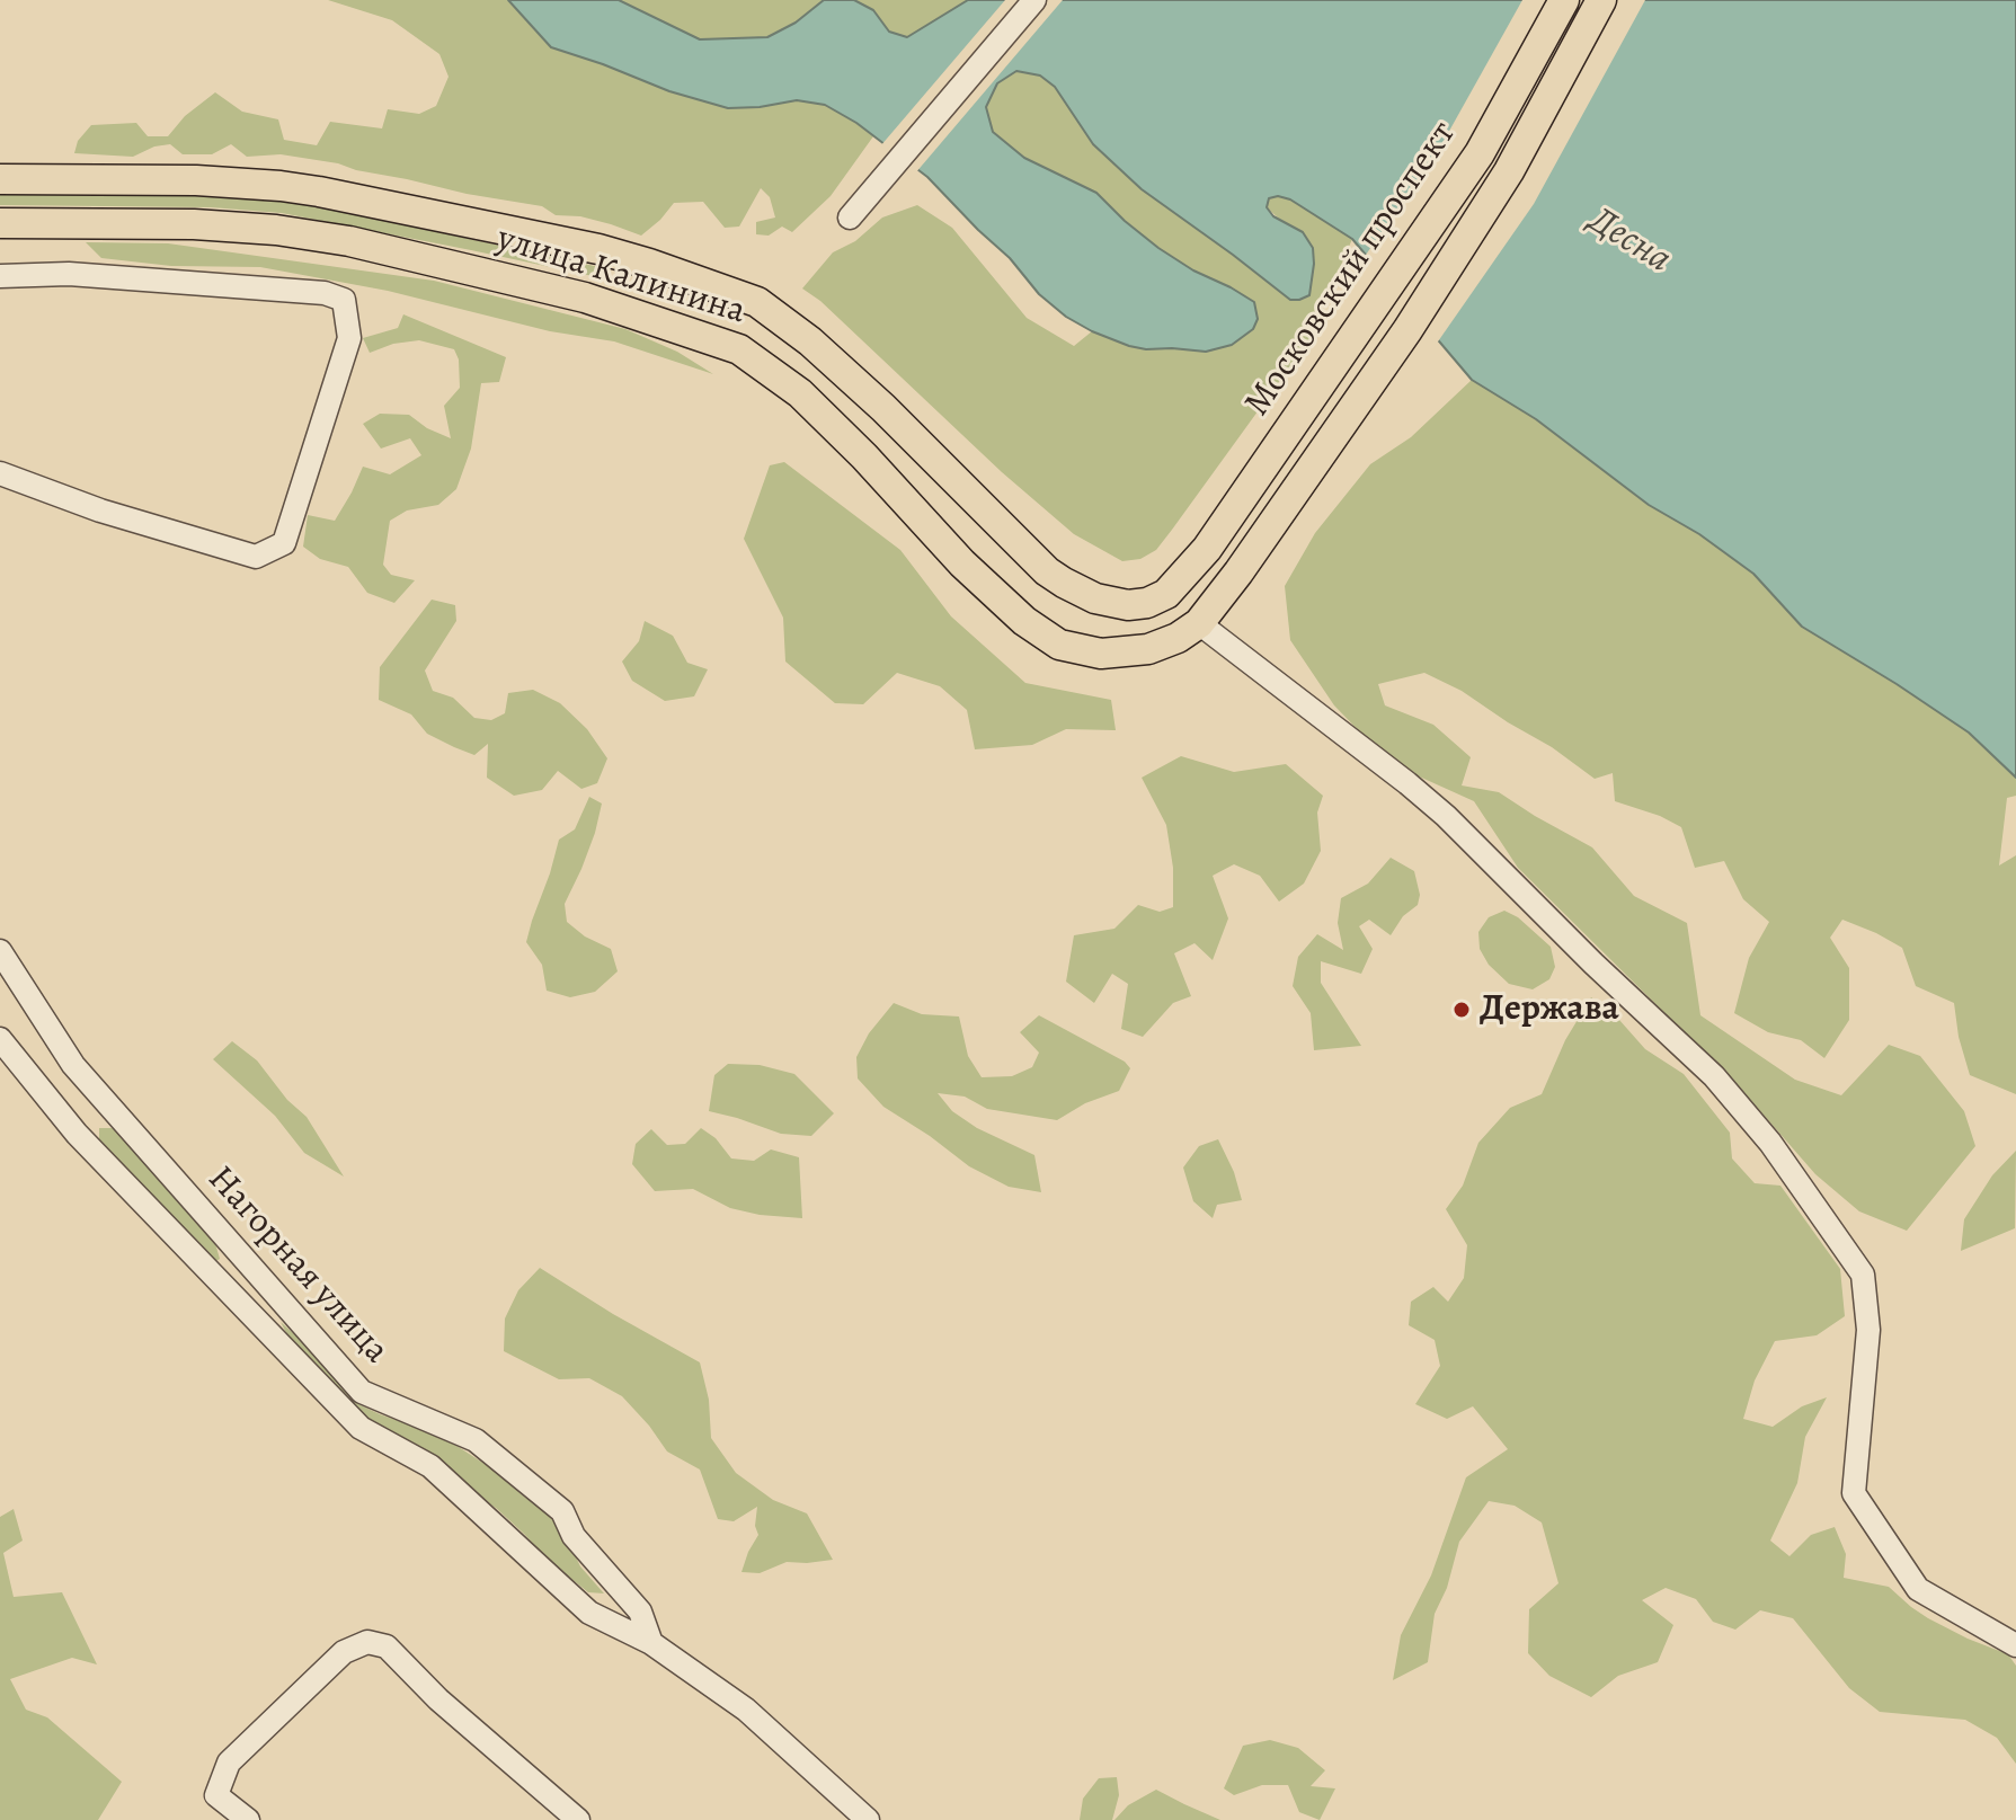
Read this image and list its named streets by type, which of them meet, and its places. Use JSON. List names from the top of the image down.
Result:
{
  "streets": {
    "main road": ["Московский проспект", "улица Калинина"],
    "street": ["Нагорная улица"]
  },
  "crossings": [
    ["Московский проспект", "улица Калинина"]
  ],
  "water": ["Десна"],
  "places": ["Держава"]
}
